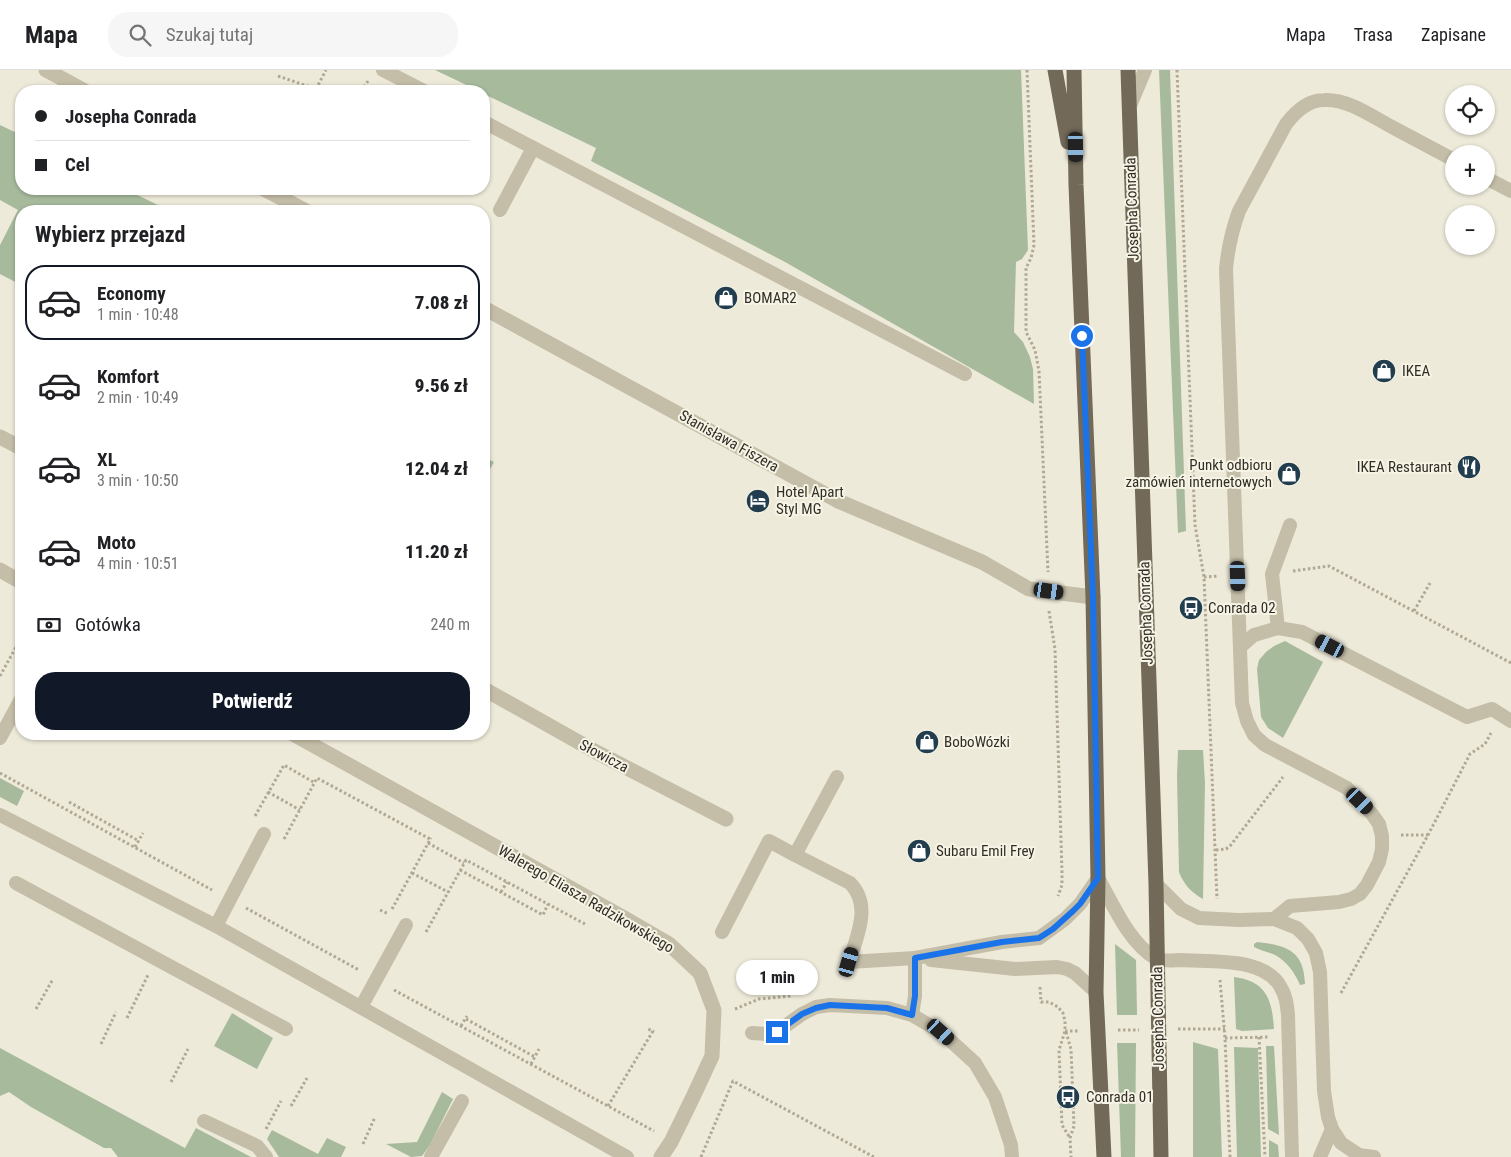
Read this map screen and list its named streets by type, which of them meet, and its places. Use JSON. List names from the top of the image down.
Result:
{
  "streets": {
    "main road": ["Josepha Conrada"],
    "street": ["Stanisława Fiszera", "Słowicza", "Walerego Eliasza Radzikowskiego"]
  },
  "places": {
    "shop": [
      "BOMAR2",
      "IKEA",
      "Punkt odbioru zamówień internetowych",
      "BoboWózki",
      "Subaru Emil Frey"
    ],
    "restaurant": ["IKEA Restaurant"],
    "hotel": ["Hotel Apart Styl MG"],
    "bus stop": ["Conrada 02", "Conrada 01"]
  },
  "page": {
    "header": "Mapa",
    "search": "Szukaj tutaj",
    "nav": ["Mapa", "Trasa", "Zapisane"],
    "map_buttons": ["+", "−"],
    "banner": ["Josepha Conrada", "Cel"],
    "heading": "Wybierz przejazd",
    "list": [
      {
        "name": "Economy",
        "note": "1 min · 10:48",
        "value": "7.08 zł"
      },
      {
        "name": "Komfort",
        "note": "2 min · 10:49",
        "value": "9.56 zł"
      },
      {
        "name": "XL",
        "note": "3 min · 10:50",
        "value": "12.04 zł"
      },
      {
        "name": "Moto",
        "note": "4 min · 10:51",
        "value": "11.20 zł"
      }
    ],
    "pay": ["Gotówka", "240 m"],
    "buttons": "Potwierdź",
    "bubble": "1 min"
  }
}
